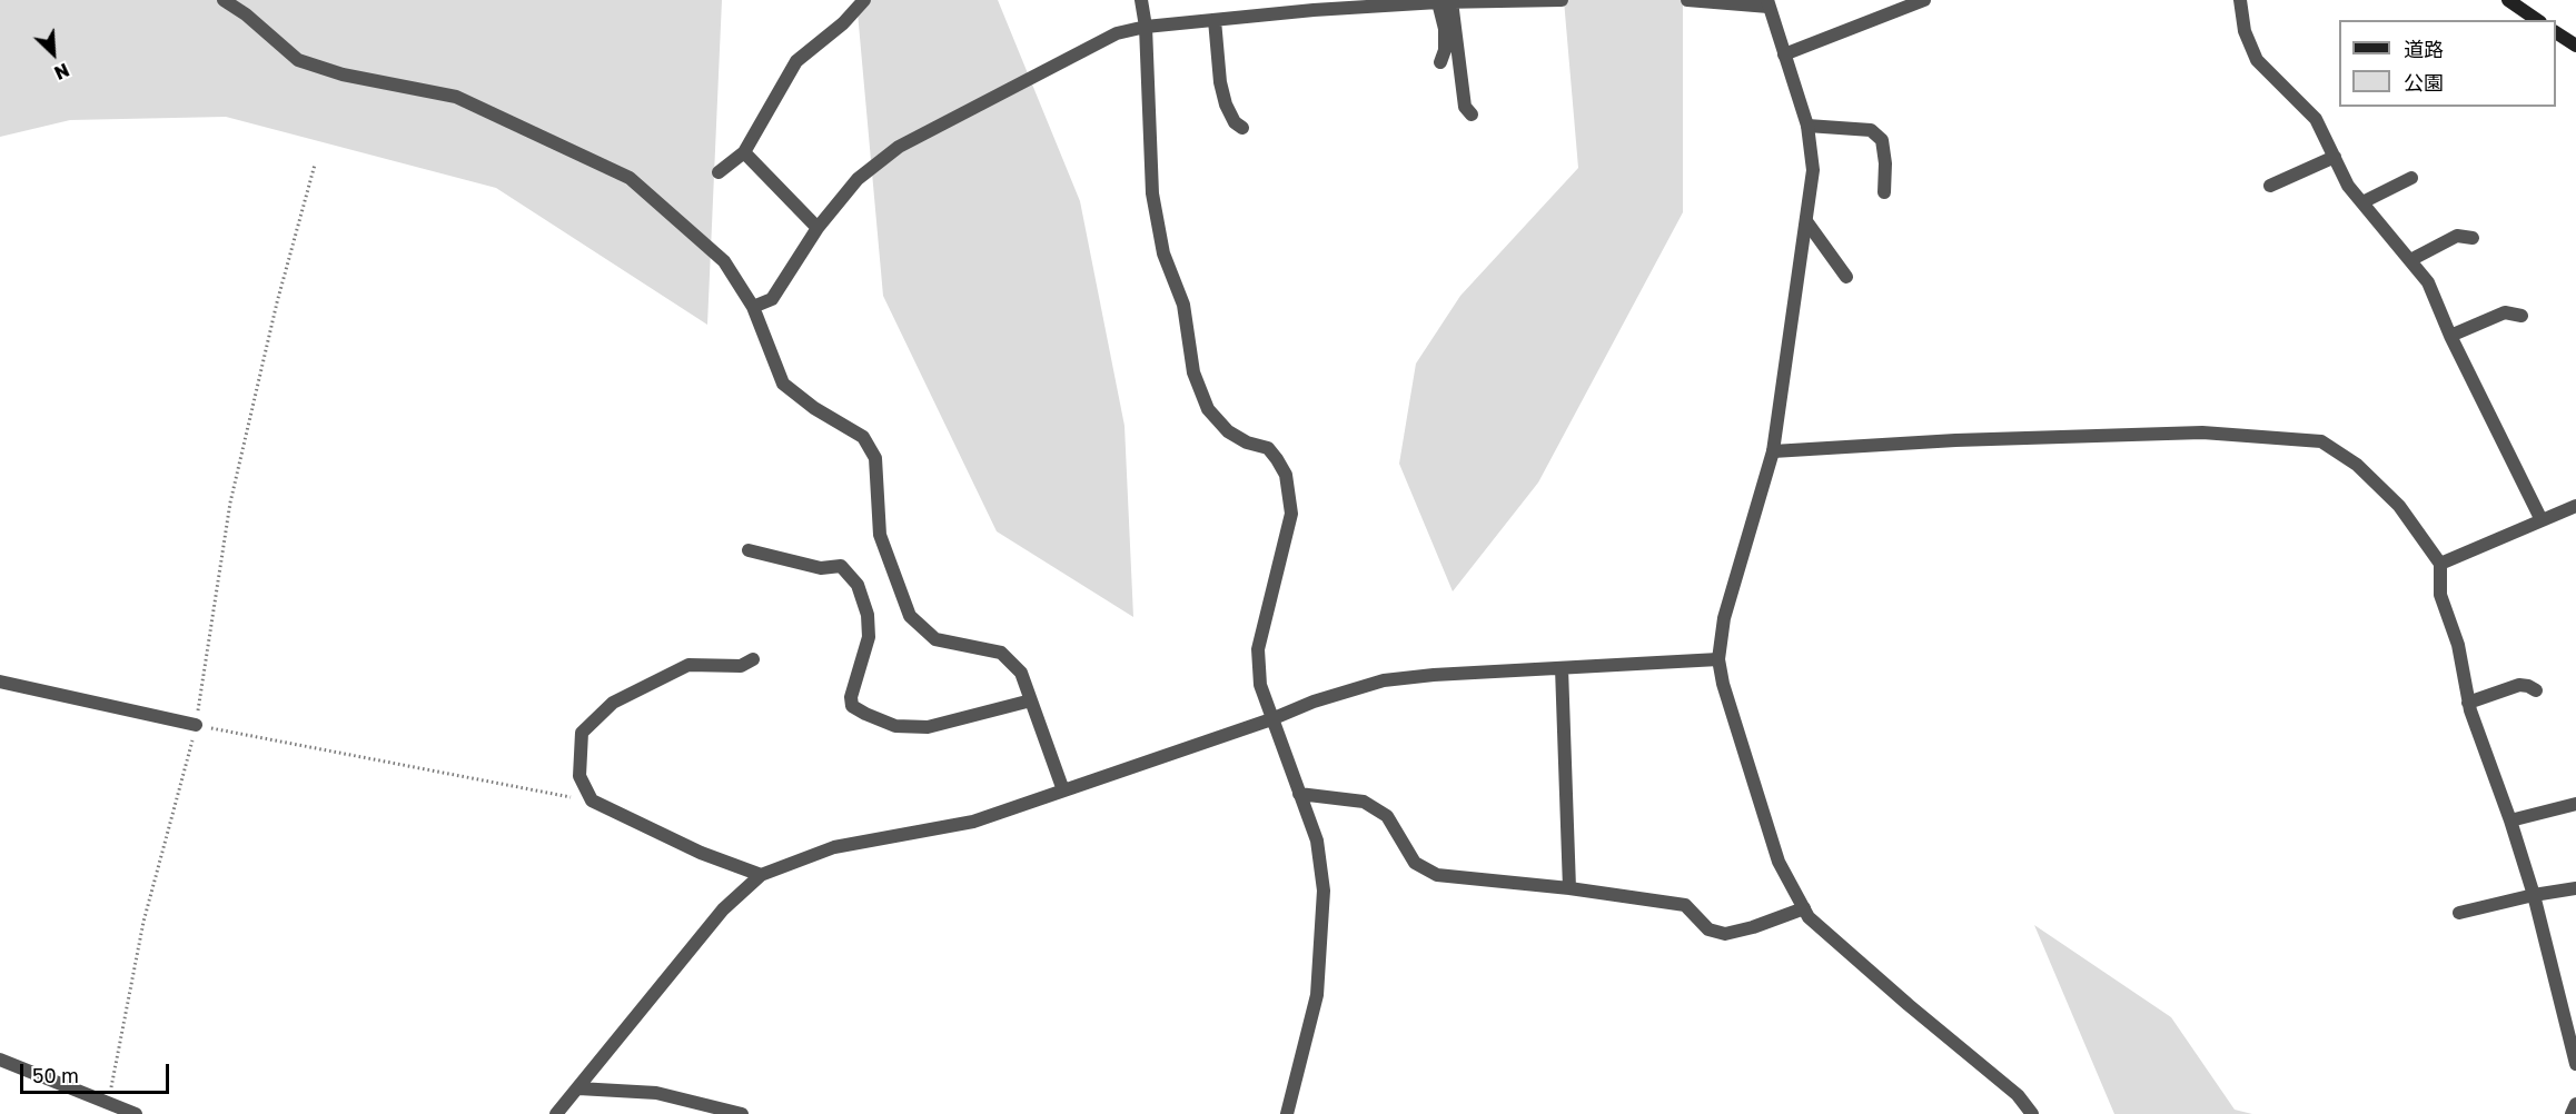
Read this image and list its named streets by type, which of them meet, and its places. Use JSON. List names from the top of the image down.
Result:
{
  "legend": ["道路", "公園"],
  "scale_bar": "50 m",
  "north": "bottom right"
}
